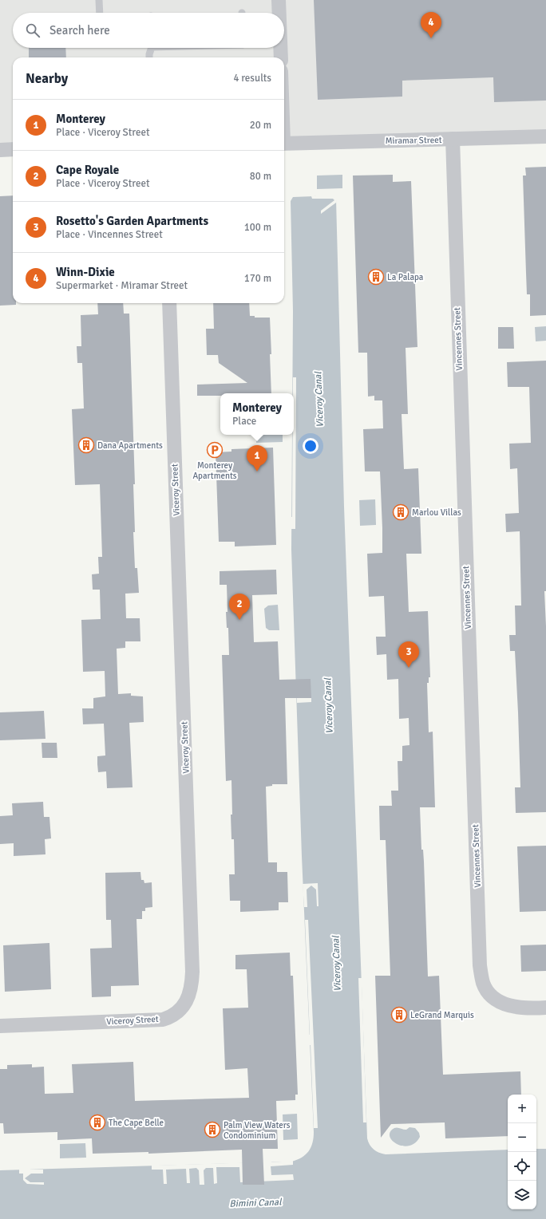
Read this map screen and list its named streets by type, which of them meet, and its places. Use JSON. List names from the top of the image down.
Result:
{
  "streets": {
    "street": ["Miramar Street", "Vincennes Street", "Viceroy Street"]
  },
  "crossings": [
    ["Miramar Street", "Vincennes Street"]
  ],
  "water": ["Viceroy Canal", "Bimini Canal"],
  "places": {
    "building": [
      "La Palapa",
      "Dana Apartments",
      "Marlou Villas",
      "LeGrand Marquis",
      "The Cape Belle",
      "Palm View Waters Condominium"
    ],
    "parking": ["Monterey Apartments"]
  },
  "page": {
    "pins": [
      "4",
      "1",
      "2",
      "3"
    ],
    "search": "Search here",
    "heading": ["Nearby", "4 results"],
    "list": [
      {
        "mark": "1",
        "name": "Monterey",
        "note": "Place · Viceroy Street",
        "value": "20 m"
      },
      {
        "mark": "2",
        "name": "Cape Royale",
        "note": "Place · Viceroy Street",
        "value": "80 m"
      },
      {
        "mark": "3",
        "name": "Rosetto's Garden Apartments",
        "note": "Place · Vincennes Street",
        "value": "100 m"
      },
      {
        "mark": "4",
        "name": "Winn-Dixie",
        "note": "Supermarket · Miramar Street",
        "value": "170 m"
      }
    ],
    "popup": ["Monterey", "Place"],
    "map_buttons": ["+", "−"]
  }
}
